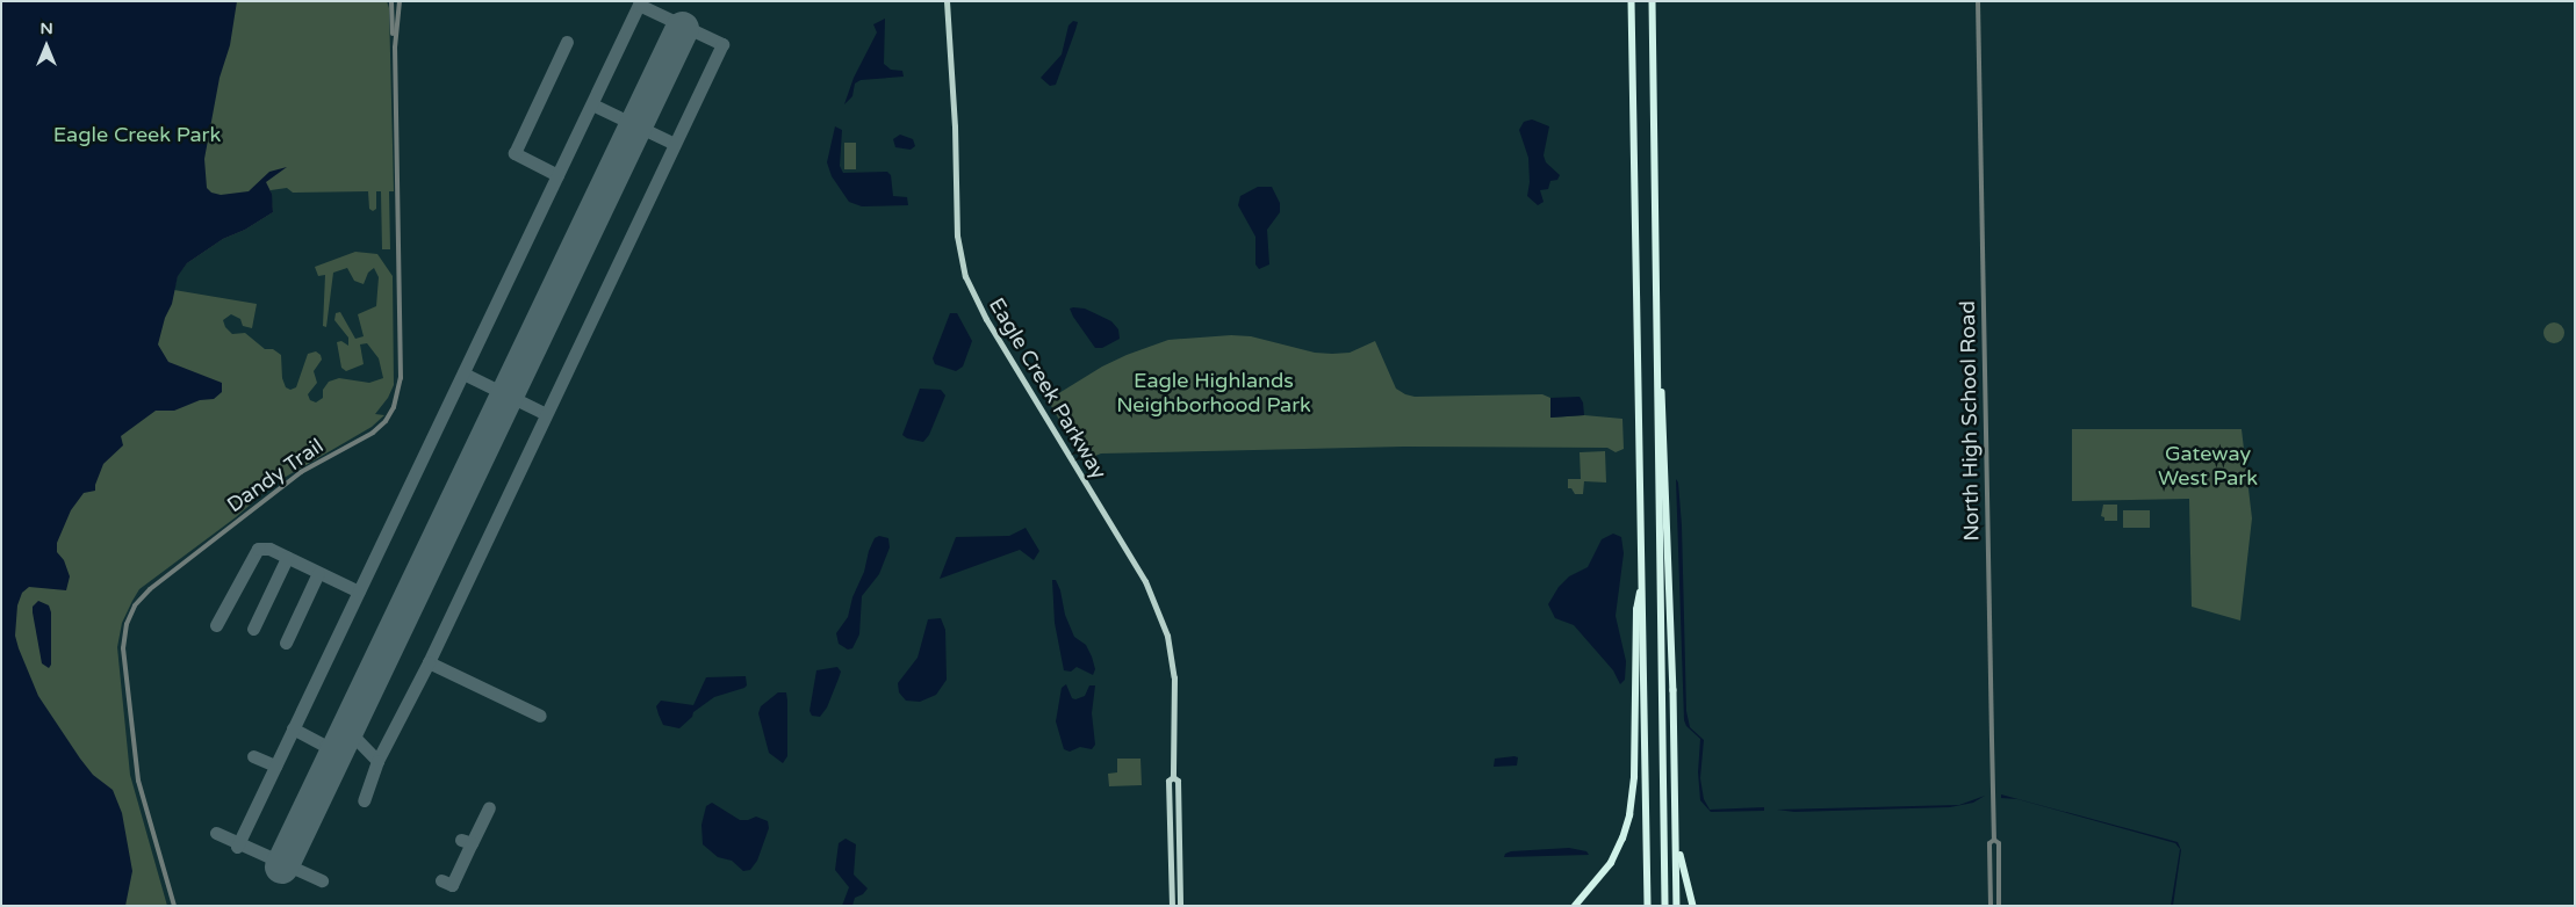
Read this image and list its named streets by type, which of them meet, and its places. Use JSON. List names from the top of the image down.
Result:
{
  "streets": {
    "main road": ["Eagle Creek Parkway"],
    "street": ["North High School Road", "Dandy Trail"]
  },
  "parks": ["Eagle Creek Park", "Eagle Highlands Neighborhood Park", "Gateway West Park"],
  "north": "top"
}
